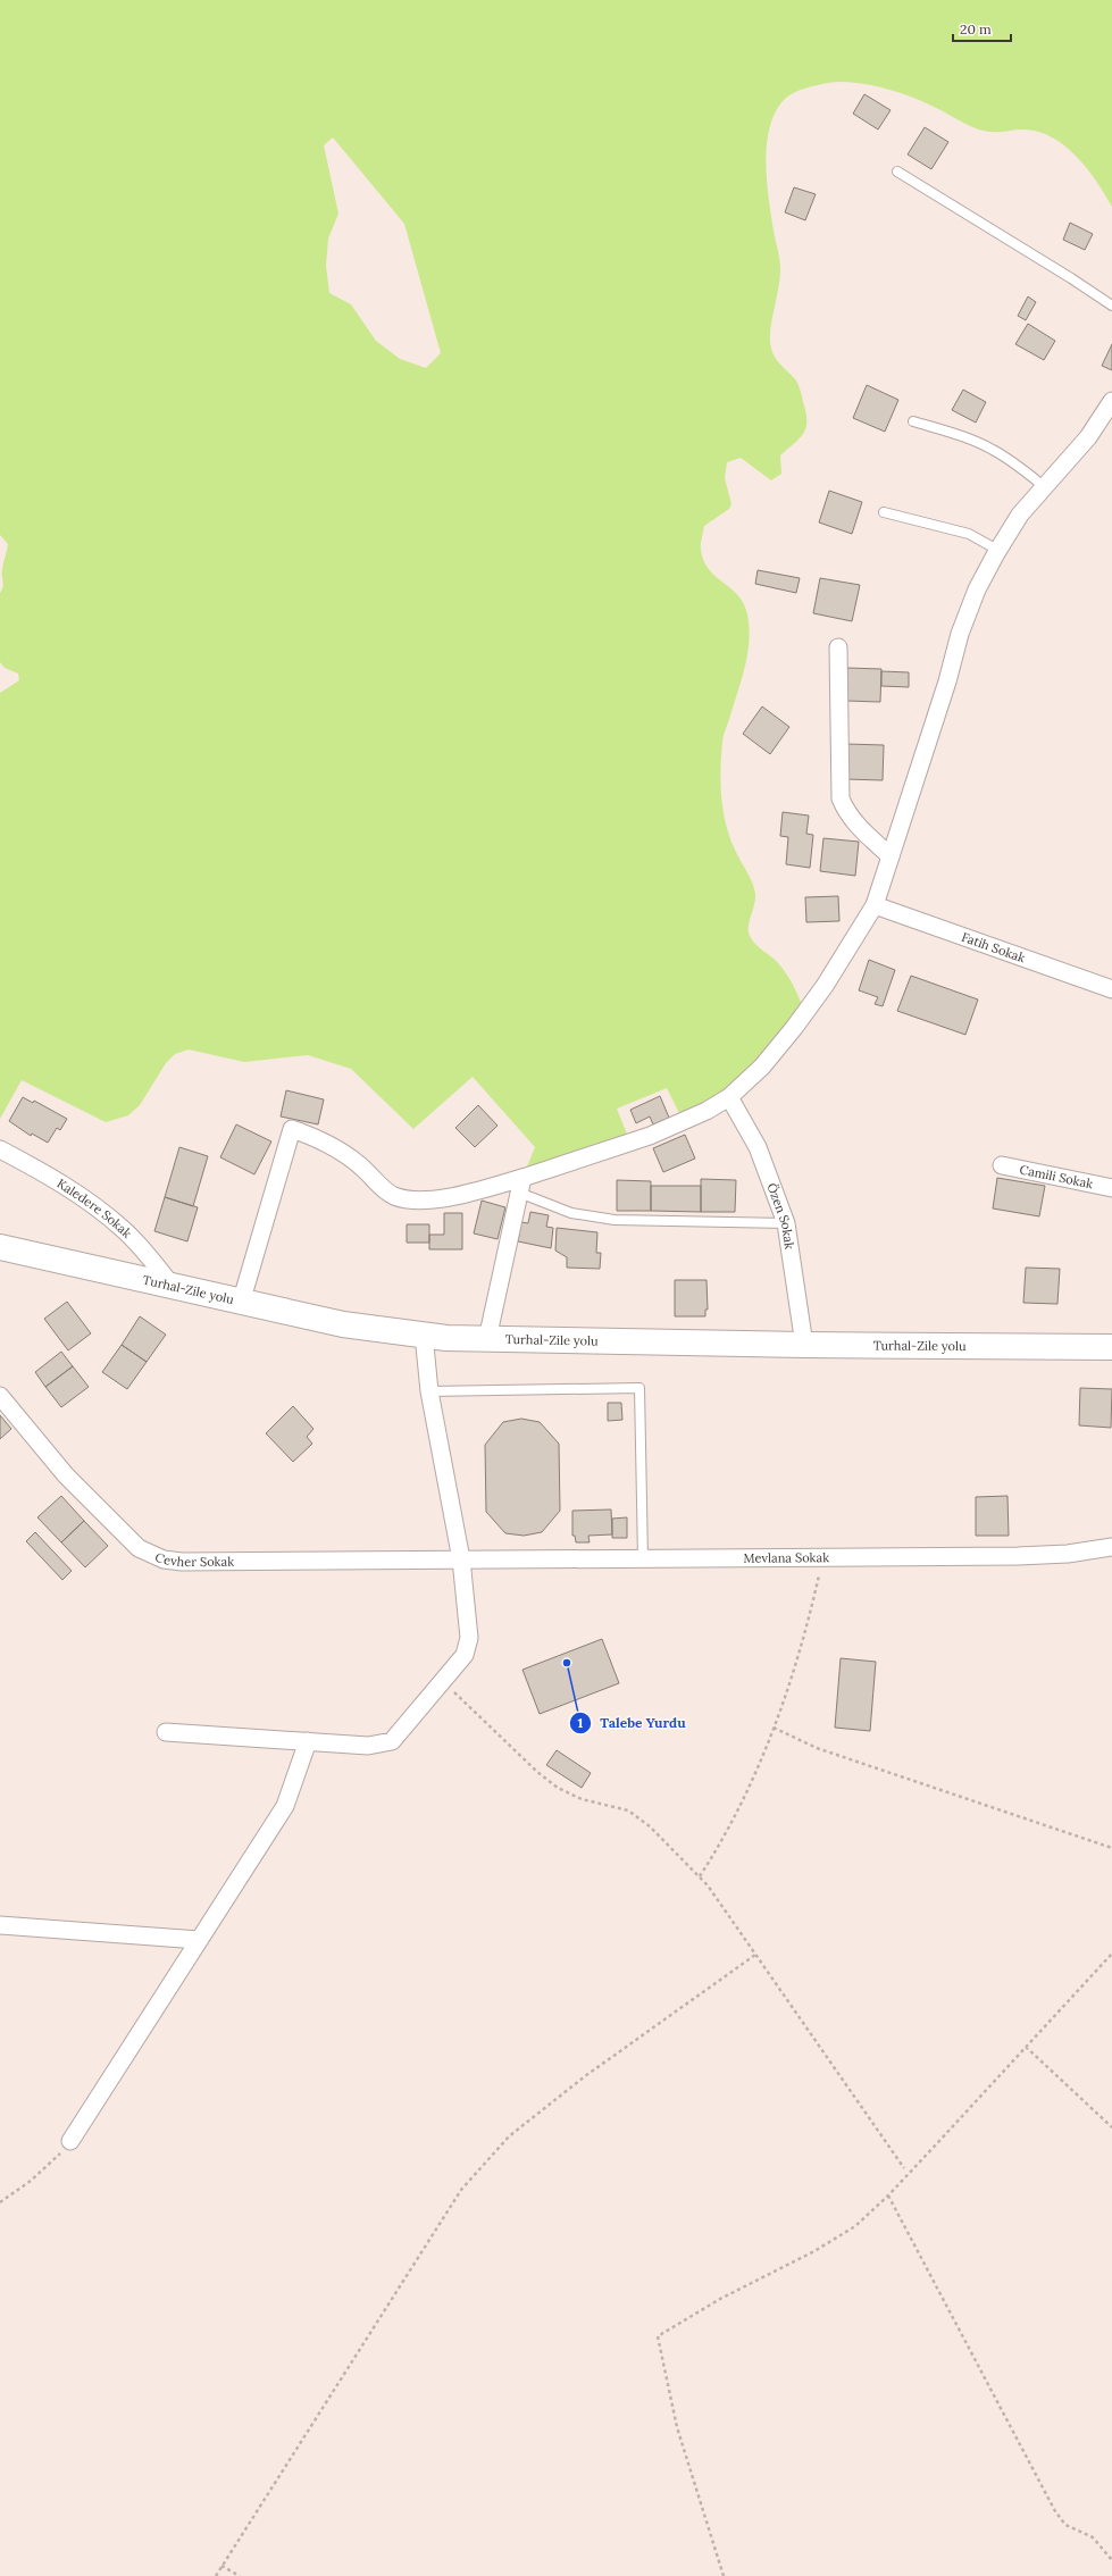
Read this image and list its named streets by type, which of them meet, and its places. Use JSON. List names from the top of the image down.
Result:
{
  "streets": {
    "main road": ["Turhal-Zile yolu"],
    "street": [
      "Fatih Sokak",
      "Camili Sokak",
      "Kaledere Sokak",
      "Özen Sokak",
      "Mevlana Sokak",
      "Cevher Sokak"
    ]
  },
  "crossings": [
    ["Kaledere Sokak", "Turhal-Zile yolu"],
    ["Özen Sokak", "Turhal-Zile yolu"],
    ["Mevlana Sokak", "Cevher Sokak"]
  ],
  "places": ["Talebe Yurdu"],
  "scale_bar": "20 m"
}
